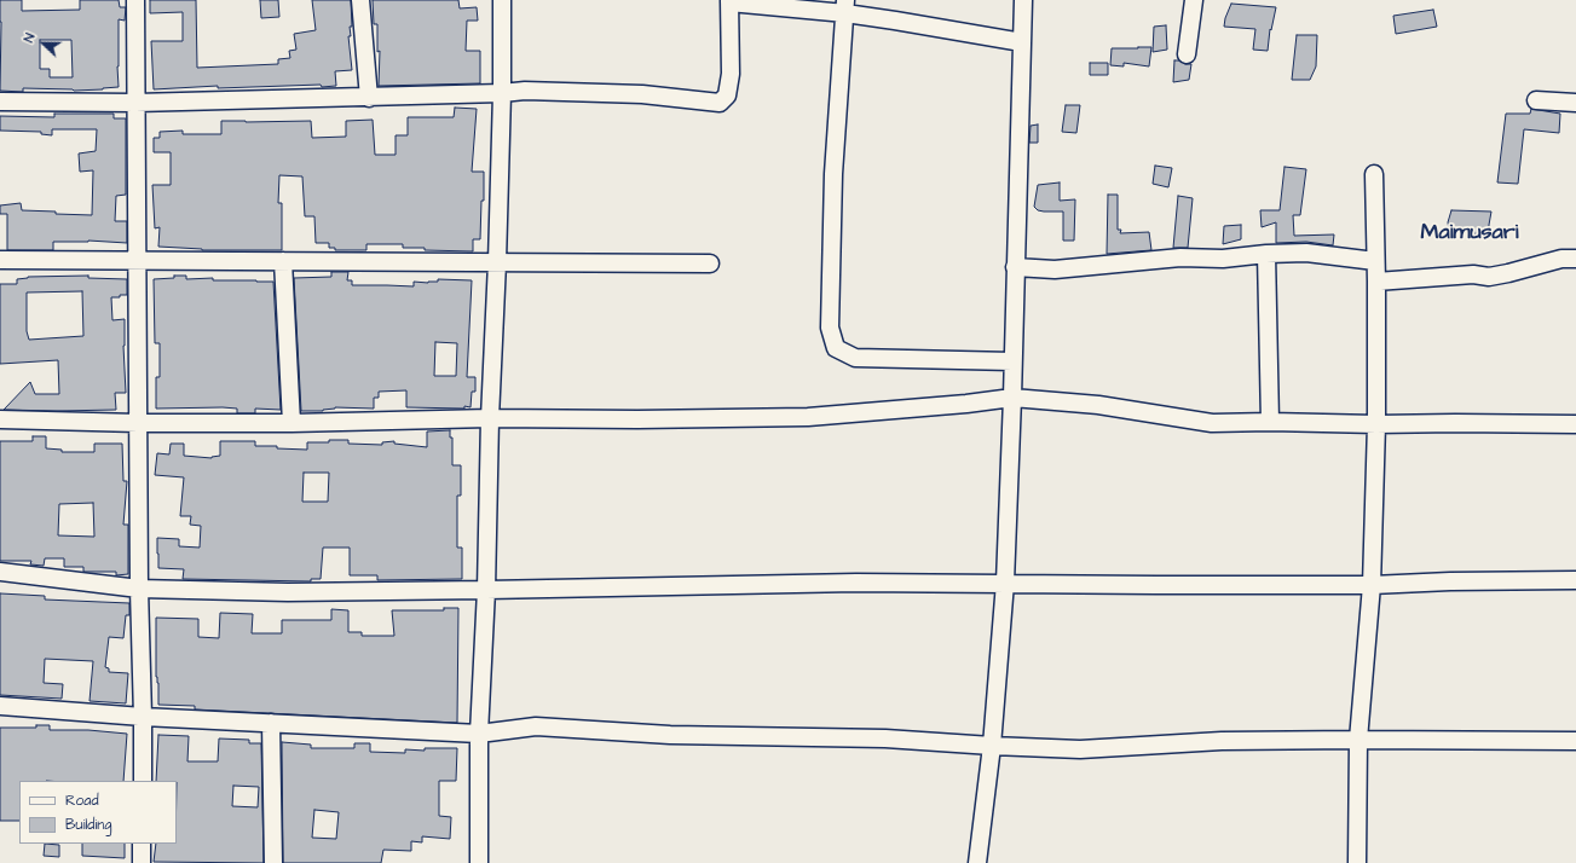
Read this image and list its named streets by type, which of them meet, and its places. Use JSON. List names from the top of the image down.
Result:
{
  "districts": ["Maimusari"],
  "legend": ["Road", "Building"],
  "north": "left"
}
